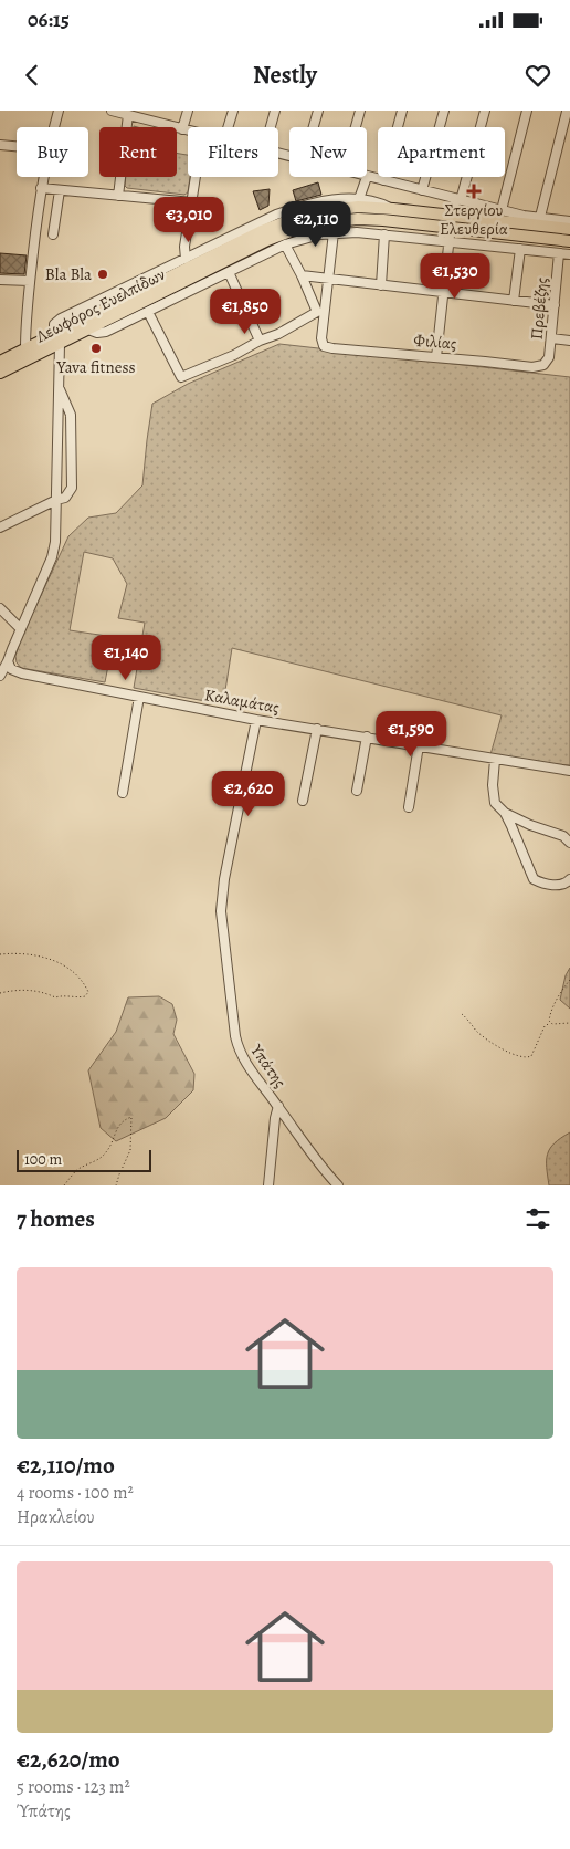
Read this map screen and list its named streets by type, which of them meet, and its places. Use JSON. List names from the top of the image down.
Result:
{
  "streets": {
    "main road": ["Λεωφόρος Ευελπίδων"],
    "street": [
      "Πρεβέζης",
      "Φιλίας",
      "Καλαμάτας",
      "Υπάτης"
    ]
  },
  "crossings": [
    ["Πρεβέζης", "Φιλίας"],
    ["Καλαμάτας", "Υπάτης"]
  ],
  "places": {
    "health": ["Στεργίου Ελευθερία"],
    "other": ["Bla Bla", "Yava fitness"]
  },
  "scale_bar": "100 m",
  "page": {
    "status": "06:15",
    "header": "Nestly",
    "chip": [
      "Buy",
      "Rent",
      "Filters",
      "New",
      "Apartment"
    ],
    "price": [
      "€3,010",
      "€2,110",
      "€1,530",
      "€1,850",
      "€1,140",
      "€1,590",
      "€2,620"
    ],
    "scale": "100 m",
    "heading": "7 homes",
    "list": [
      {
        "name": "€2,110/mo",
        "note": "4 rooms · 100 m² · Ηρακλείου"
      },
      {
        "name": "€2,620/mo",
        "note": "5 rooms · 123 m² · Ύπάτης"
      }
    ]
  }
}
